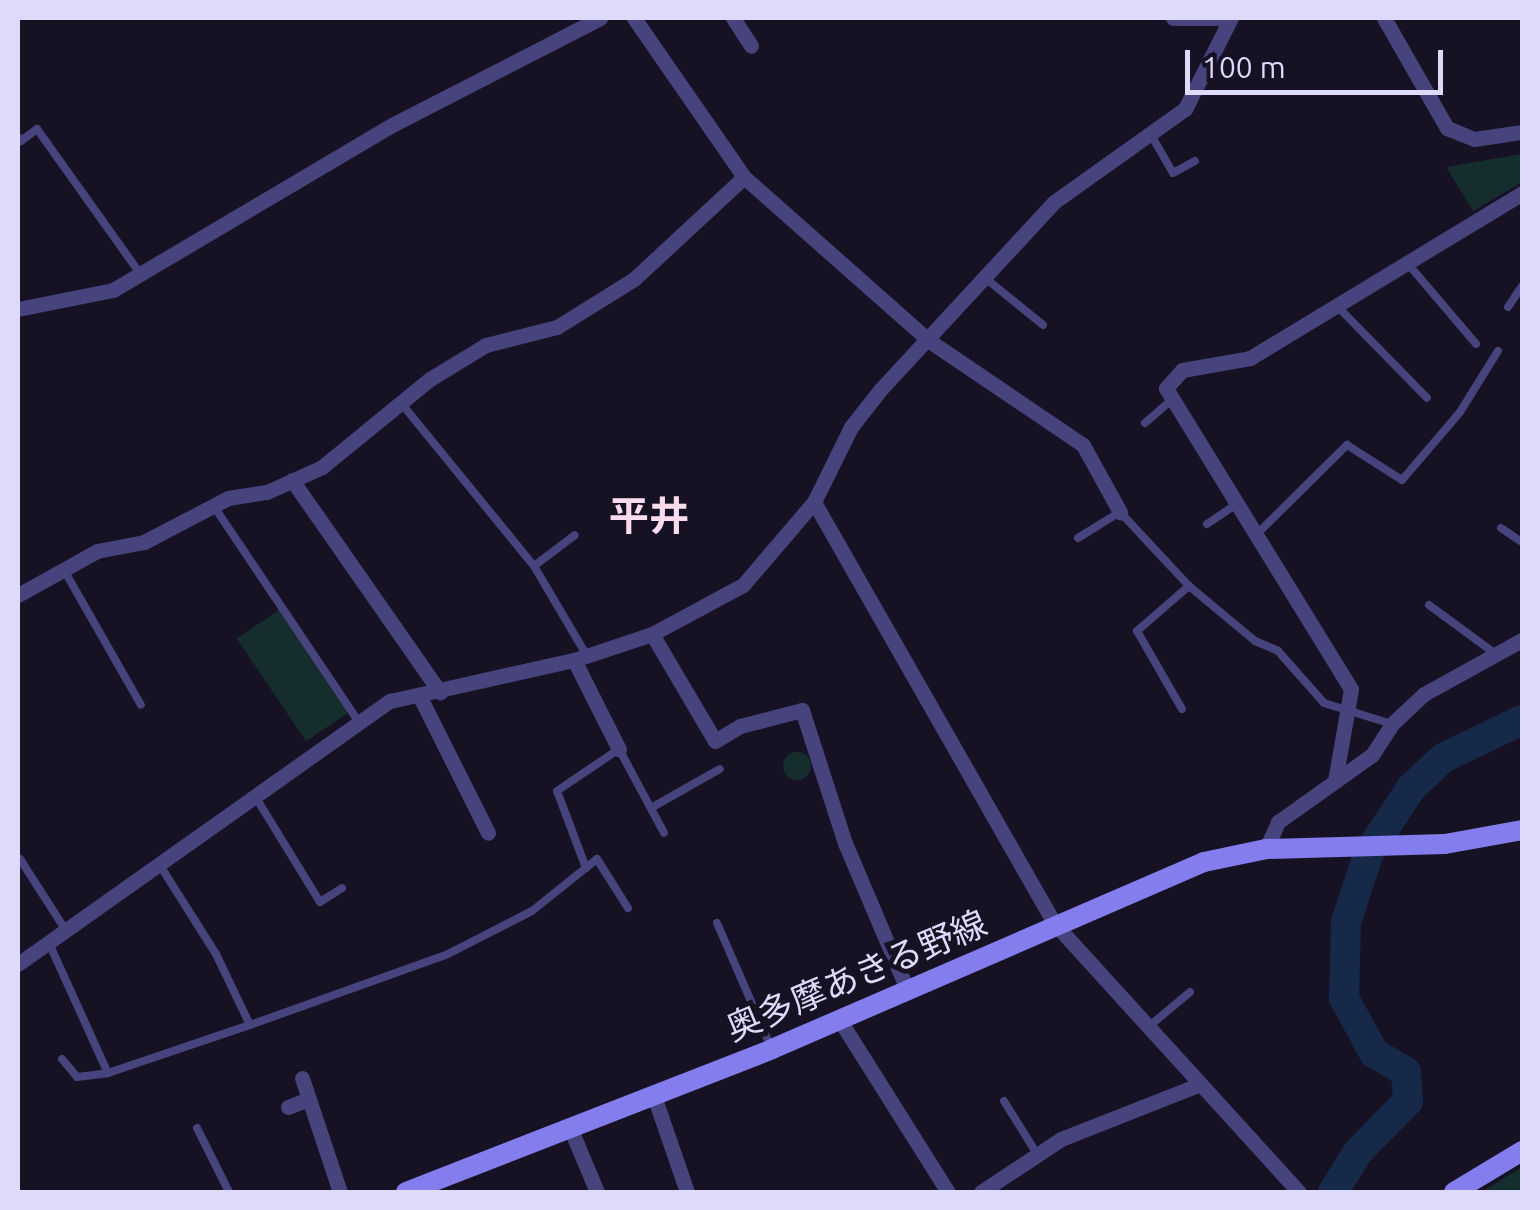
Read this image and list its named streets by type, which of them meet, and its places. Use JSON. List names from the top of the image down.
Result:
{
  "streets": {
    "main road": ["奥多摩あきる野線"]
  },
  "districts": ["平井"],
  "scale_bar": "100 m"
}
